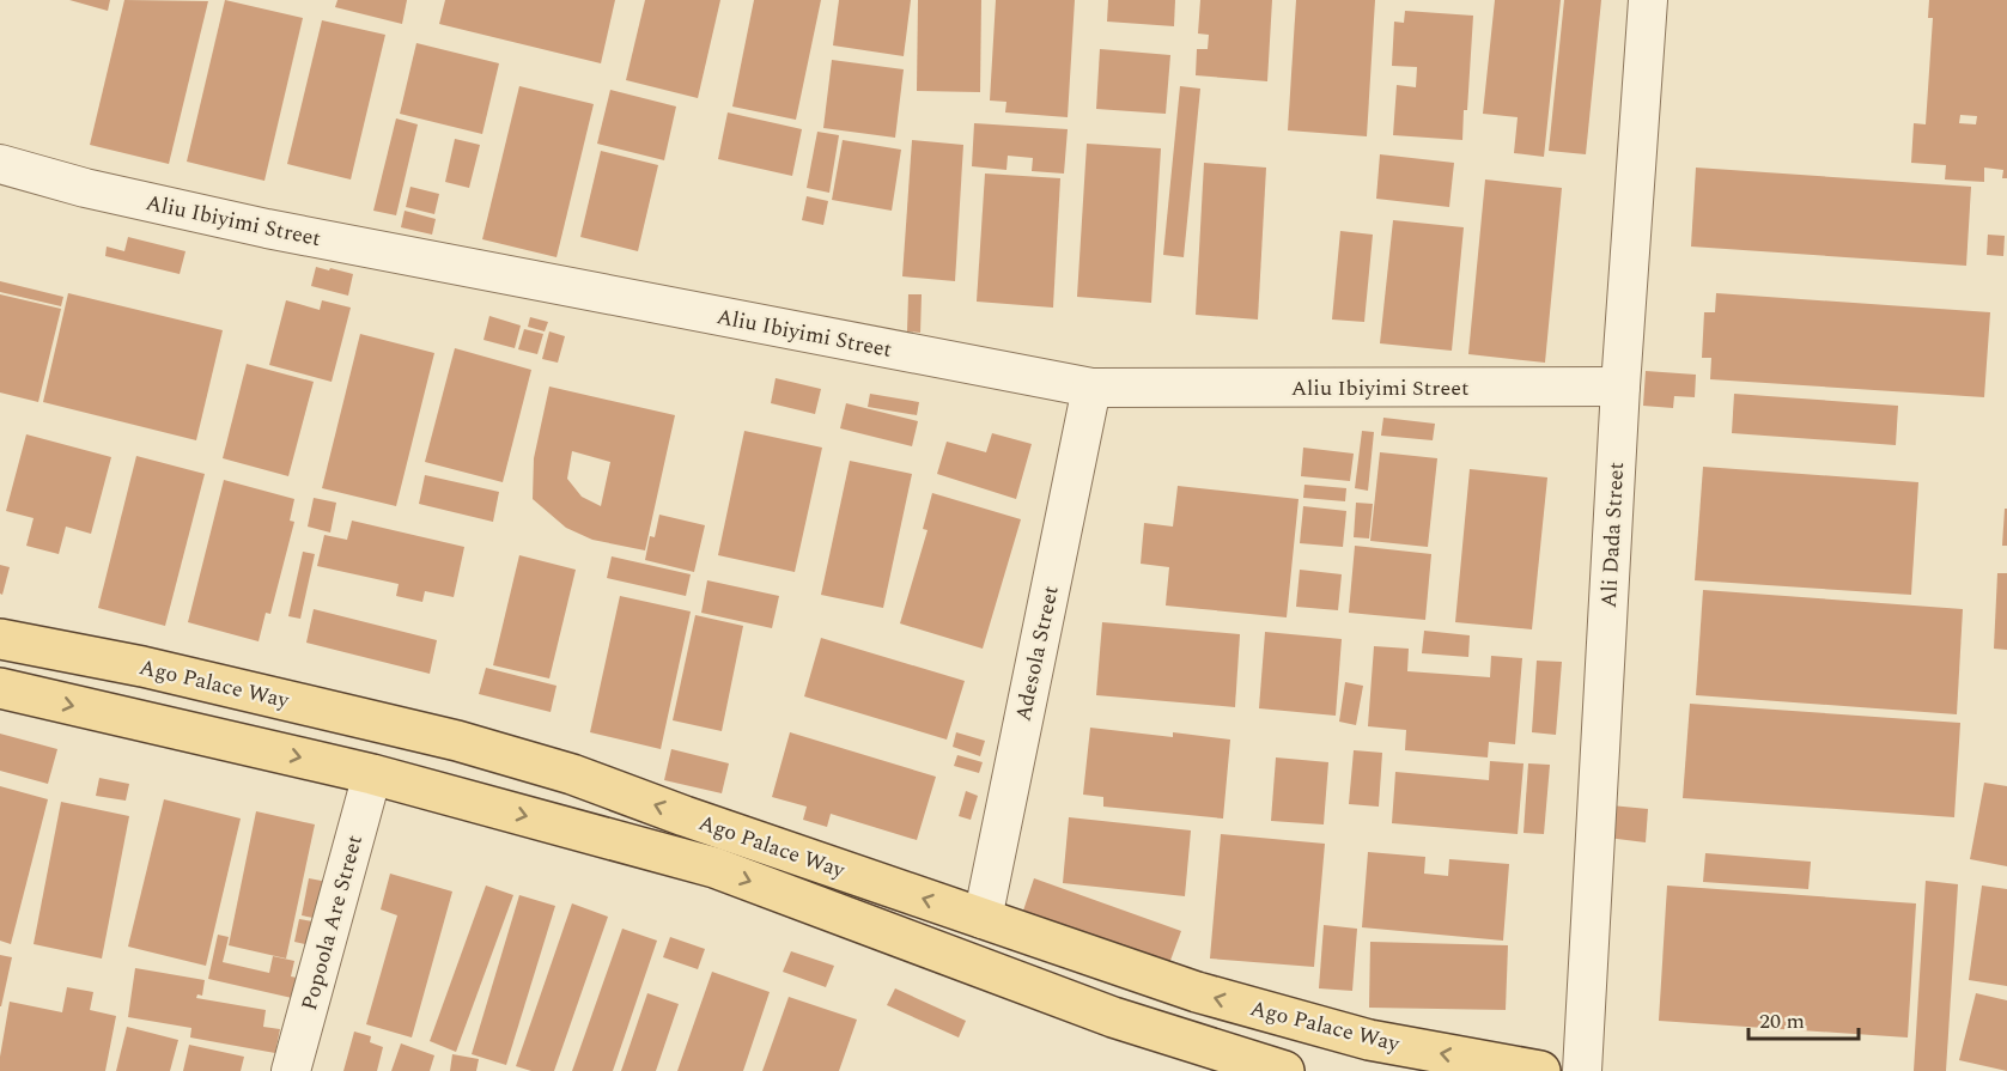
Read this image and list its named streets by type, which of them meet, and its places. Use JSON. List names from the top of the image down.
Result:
{
  "streets": {
    "main road": ["Ago Palace Way"],
    "street": [
      "Aliu Ibiyimi Street",
      "Ali Dada Street",
      "Adesola Street",
      "Popoola Are Street"
    ]
  },
  "crossings": [
    ["Aliu Ibiyimi Street", "Ali Dada Street"],
    ["Aliu Ibiyimi Street", "Adesola Street"],
    ["Adesola Street", "Ago Palace Way"],
    ["Ago Palace Way", "Popoola Are Street"]
  ],
  "scale_bar": "20 m"
}
